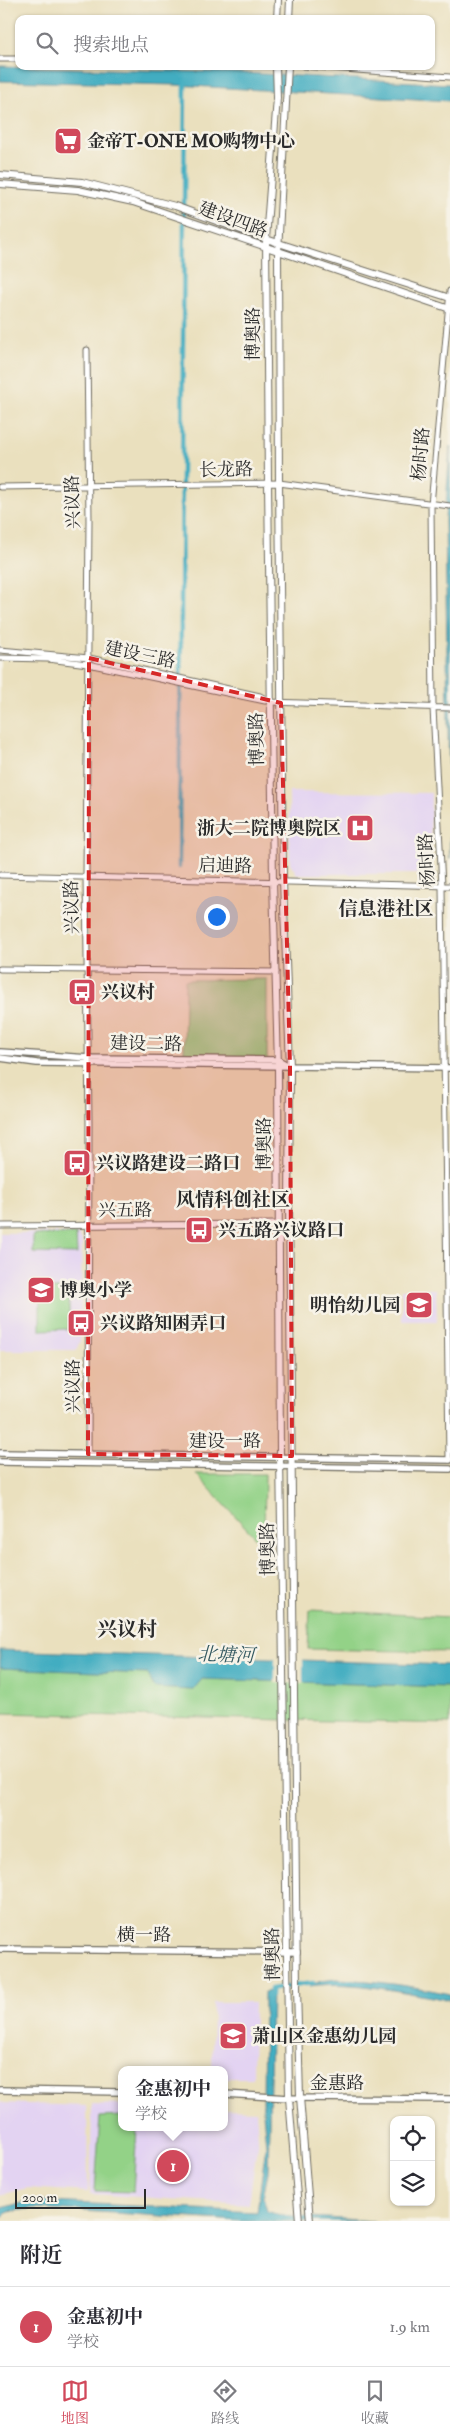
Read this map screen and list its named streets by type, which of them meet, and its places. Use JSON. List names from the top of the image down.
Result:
{
  "streets": {
    "main road": [
      "建设四路",
      "博奥路",
      "兴议路",
      "建设二路",
      "建设一路",
      "横一路",
      "金惠路"
    ],
    "street": [
      "杨时路",
      "长龙路",
      "建设三路",
      "启迪路",
      "兴五路"
    ]
  },
  "crossings": [
    ["建设四路", "博奥路"],
    ["建设四路", "杨时路"],
    ["博奥路", "长龙路"],
    ["博奥路", "建设三路"],
    ["博奥路", "启迪路"],
    ["博奥路", "建设二路"],
    ["博奥路", "兴五路"],
    ["博奥路", "建设一路"],
    ["博奥路", "横一路"],
    ["博奥路", "金惠路"],
    ["杨时路", "长龙路"],
    ["杨时路", "建设三路"],
    ["杨时路", "启迪路"],
    ["杨时路", "建设二路"],
    ["杨时路", "建设一路"],
    ["长龙路", "兴议路"],
    ["兴议路", "建设三路"],
    ["兴议路", "启迪路"],
    ["兴议路", "建设二路"],
    ["兴议路", "兴五路"],
    ["兴议路", "建设一路"]
  ],
  "districts": ["信息港社区", "风情科创社区", "兴议村"],
  "water": ["北塘河"],
  "places": {
    "supermarket": ["金帝T-ONE MO购物中心"],
    "hospital": ["浙大二院博奥院区"],
    "bus stop": [
      "兴议村",
      "兴议路建设二路口",
      "兴五路兴议路口",
      "兴议路知困弄口"
    ],
    "school or university": ["博奥小学", "明怡幼儿园", "萧山区金惠幼儿园"]
  },
  "scale_bar": "200 m",
  "page": {
    "search": "搜索地点",
    "popup": ["金惠初中", "学校"],
    "pins": "1",
    "scale": "200 m",
    "heading": "附近",
    "list": [
      {
        "mark": "1",
        "name": "金惠初中",
        "note": "学校",
        "value": "1.9 km"
      }
    ],
    "nav": ["地图", "路线", "收藏"]
  }
}
